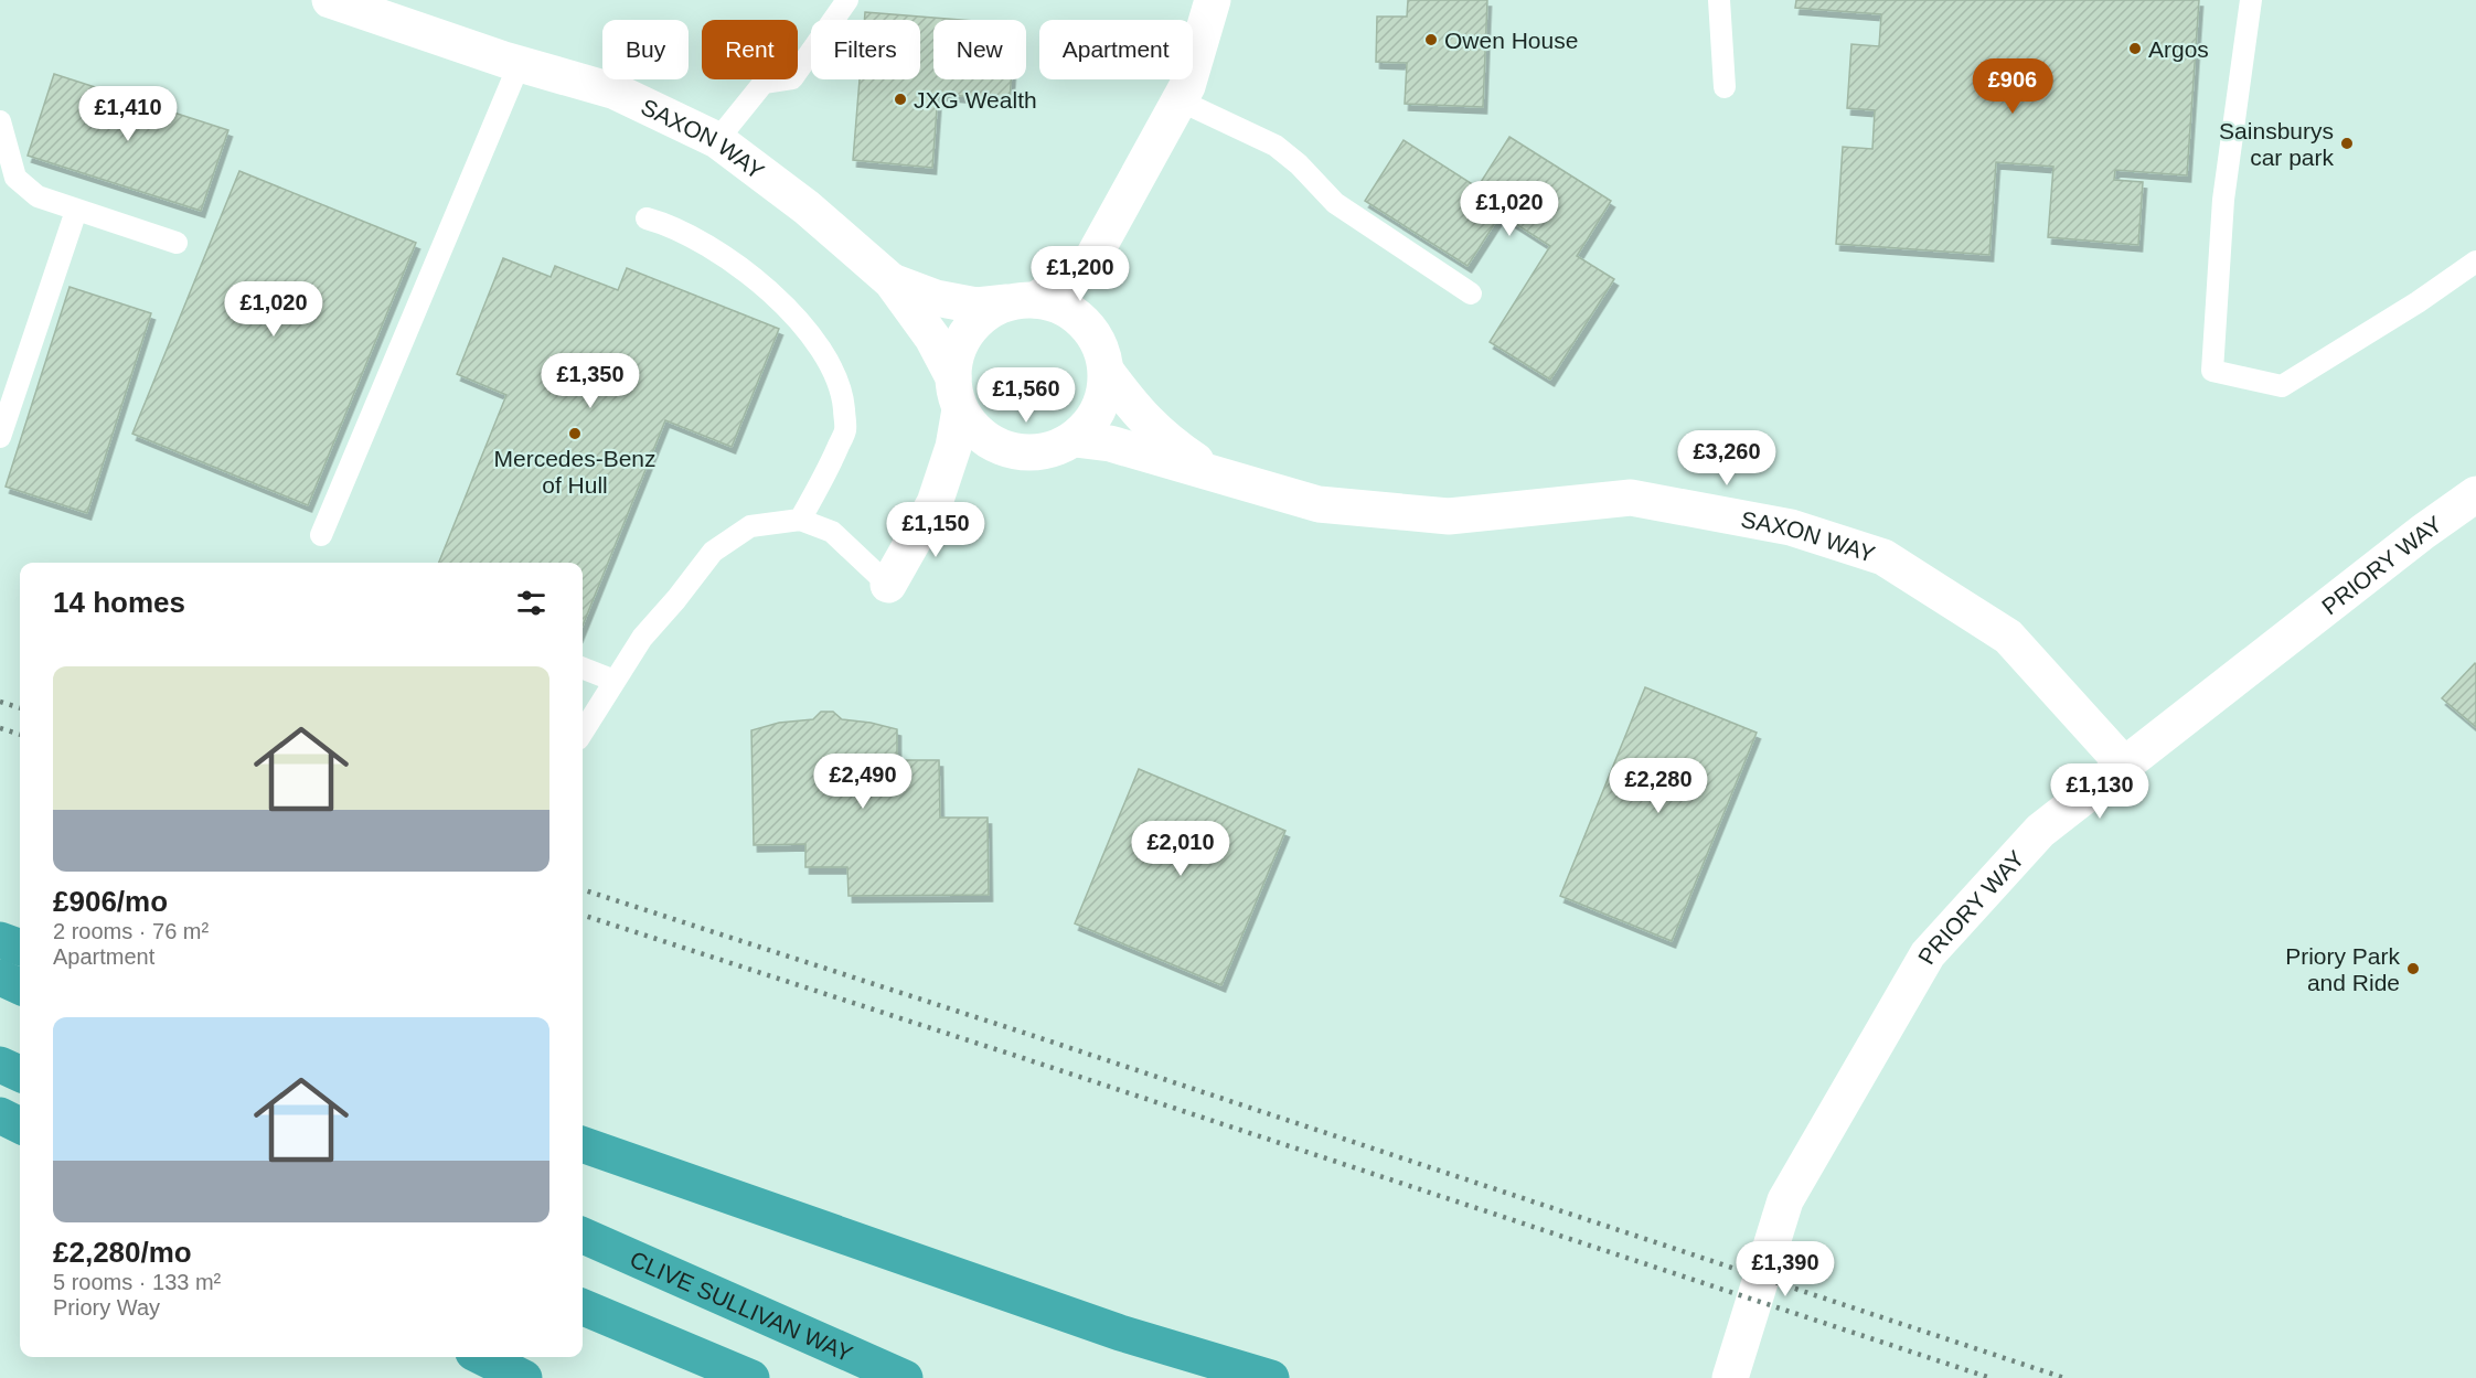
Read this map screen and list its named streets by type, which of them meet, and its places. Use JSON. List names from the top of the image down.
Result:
{
  "streets": {
    "highway": ["CLIVE SULLIVAN WAY"],
    "street": ["SAXON WAY", "PRIORY WAY"]
  },
  "crossings": [
    ["SAXON WAY", "PRIORY WAY"]
  ],
  "places": [
    "Owen House",
    "Argos",
    "JXG Wealth",
    "Sainsburys car park",
    "Mercedes-Benz of Hull",
    "Priory Park and Ride"
  ],
  "page": {
    "chip": [
      "Buy",
      "Rent",
      "Filters",
      "New",
      "Apartment"
    ],
    "price": [
      "£906",
      "£1,410",
      "£1,020",
      "£1,200",
      "£1,020",
      "£1,350",
      "£1,560",
      "£3,260",
      "£1,150",
      "£2,490",
      "£2,280",
      "£1,130",
      "£2,010",
      "£1,390"
    ],
    "heading": "14 homes",
    "list": [
      {
        "name": "£906/mo",
        "note": "2 rooms · 76 m² · Apartment"
      },
      {
        "name": "£2,280/mo",
        "note": "5 rooms · 133 m² · Priory Way"
      }
    ]
  }
}
